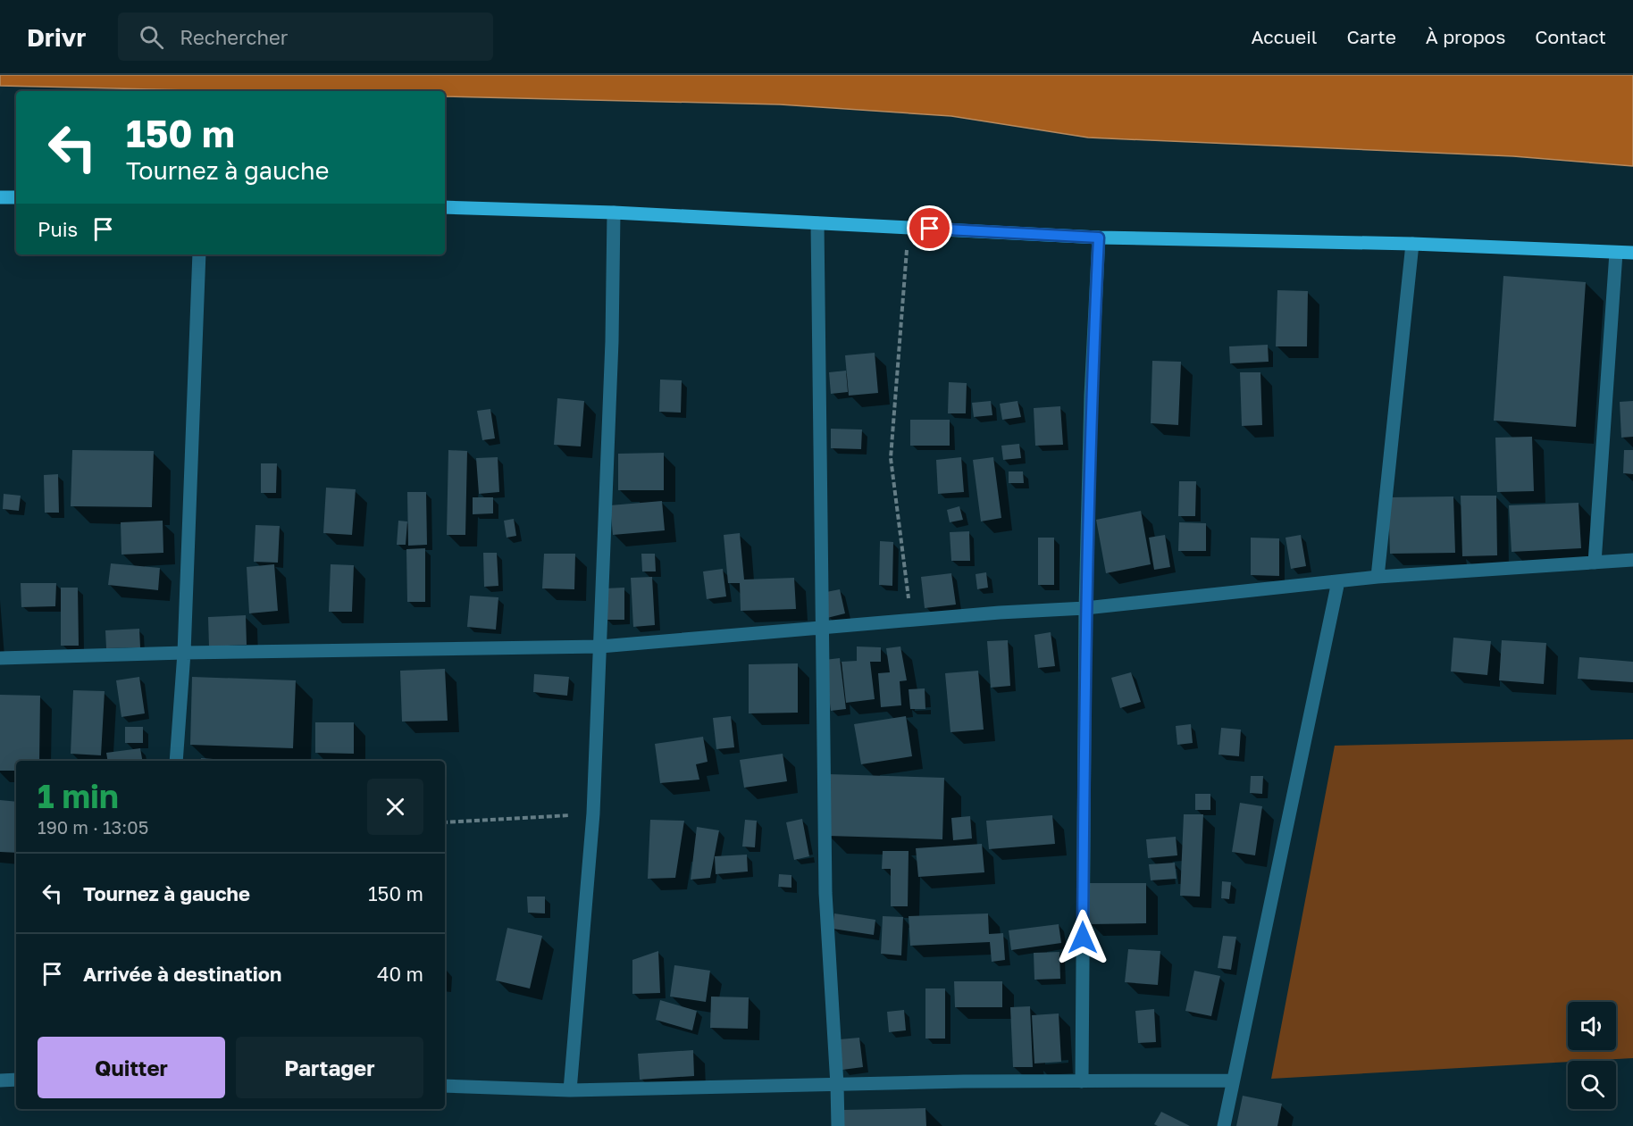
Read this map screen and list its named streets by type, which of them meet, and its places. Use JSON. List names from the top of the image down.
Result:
{
  "page": {
    "header": "Drivr",
    "search": "Rechercher",
    "nav": [
      "Accueil",
      "Carte",
      "À propos",
      "Contact"
    ],
    "turn": ["150 m", "Tournez à gauche"],
    "then": "Puis",
    "heading": ["1 min", "190 m · 13:05"],
    "list": [
      {
        "name": "Tournez à gauche",
        "value": "150 m"
      },
      {
        "name": "Arrivée à destination",
        "value": "40 m"
      }
    ],
    "buttons": ["Quitter", "Partager"]
  }
}
